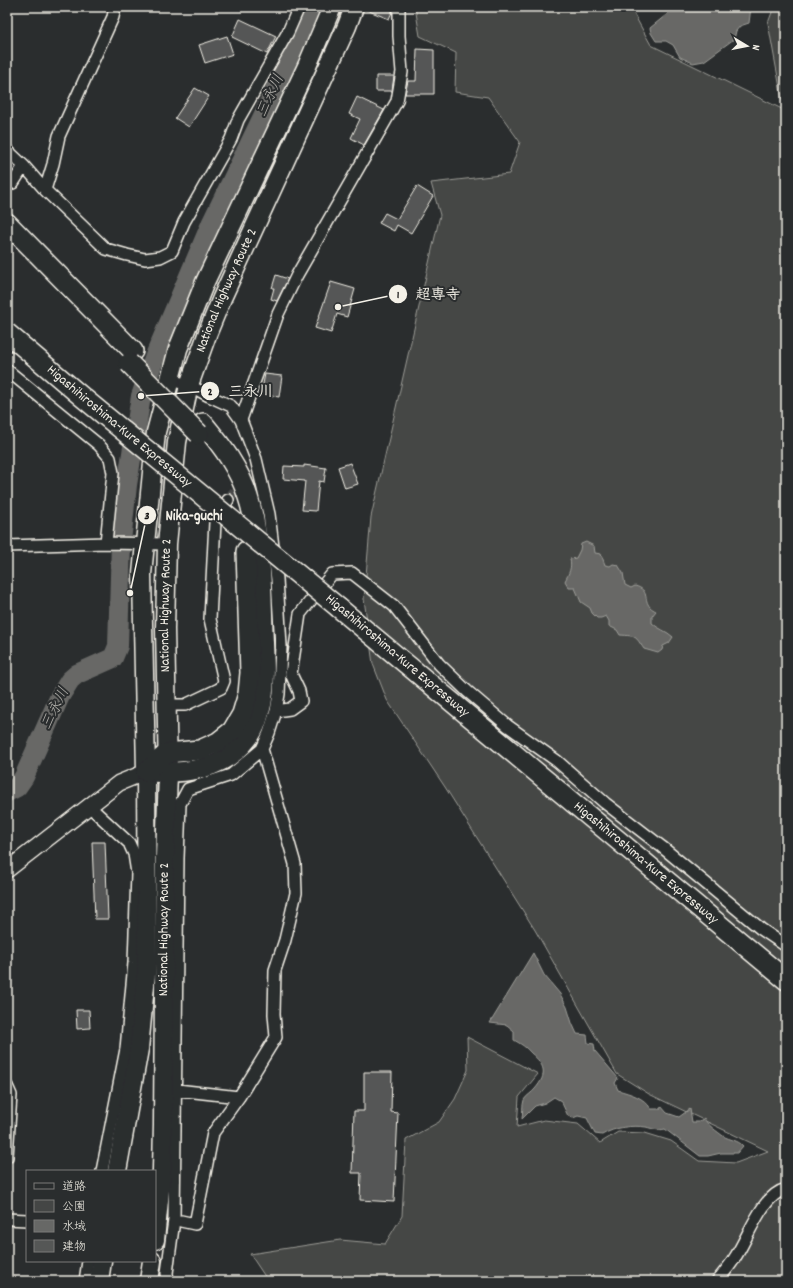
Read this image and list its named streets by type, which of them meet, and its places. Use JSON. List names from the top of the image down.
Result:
{
  "streets": {
    "highway": ["National Highway Route 2", "Higashihiroshima-Kure Expressway"]
  },
  "water": ["三永川"],
  "places": ["超専寺", "三永川", "Nika-guchi"],
  "legend": [
    "道路",
    "公園",
    "水域",
    "建物"
  ],
  "north": "right"
}
